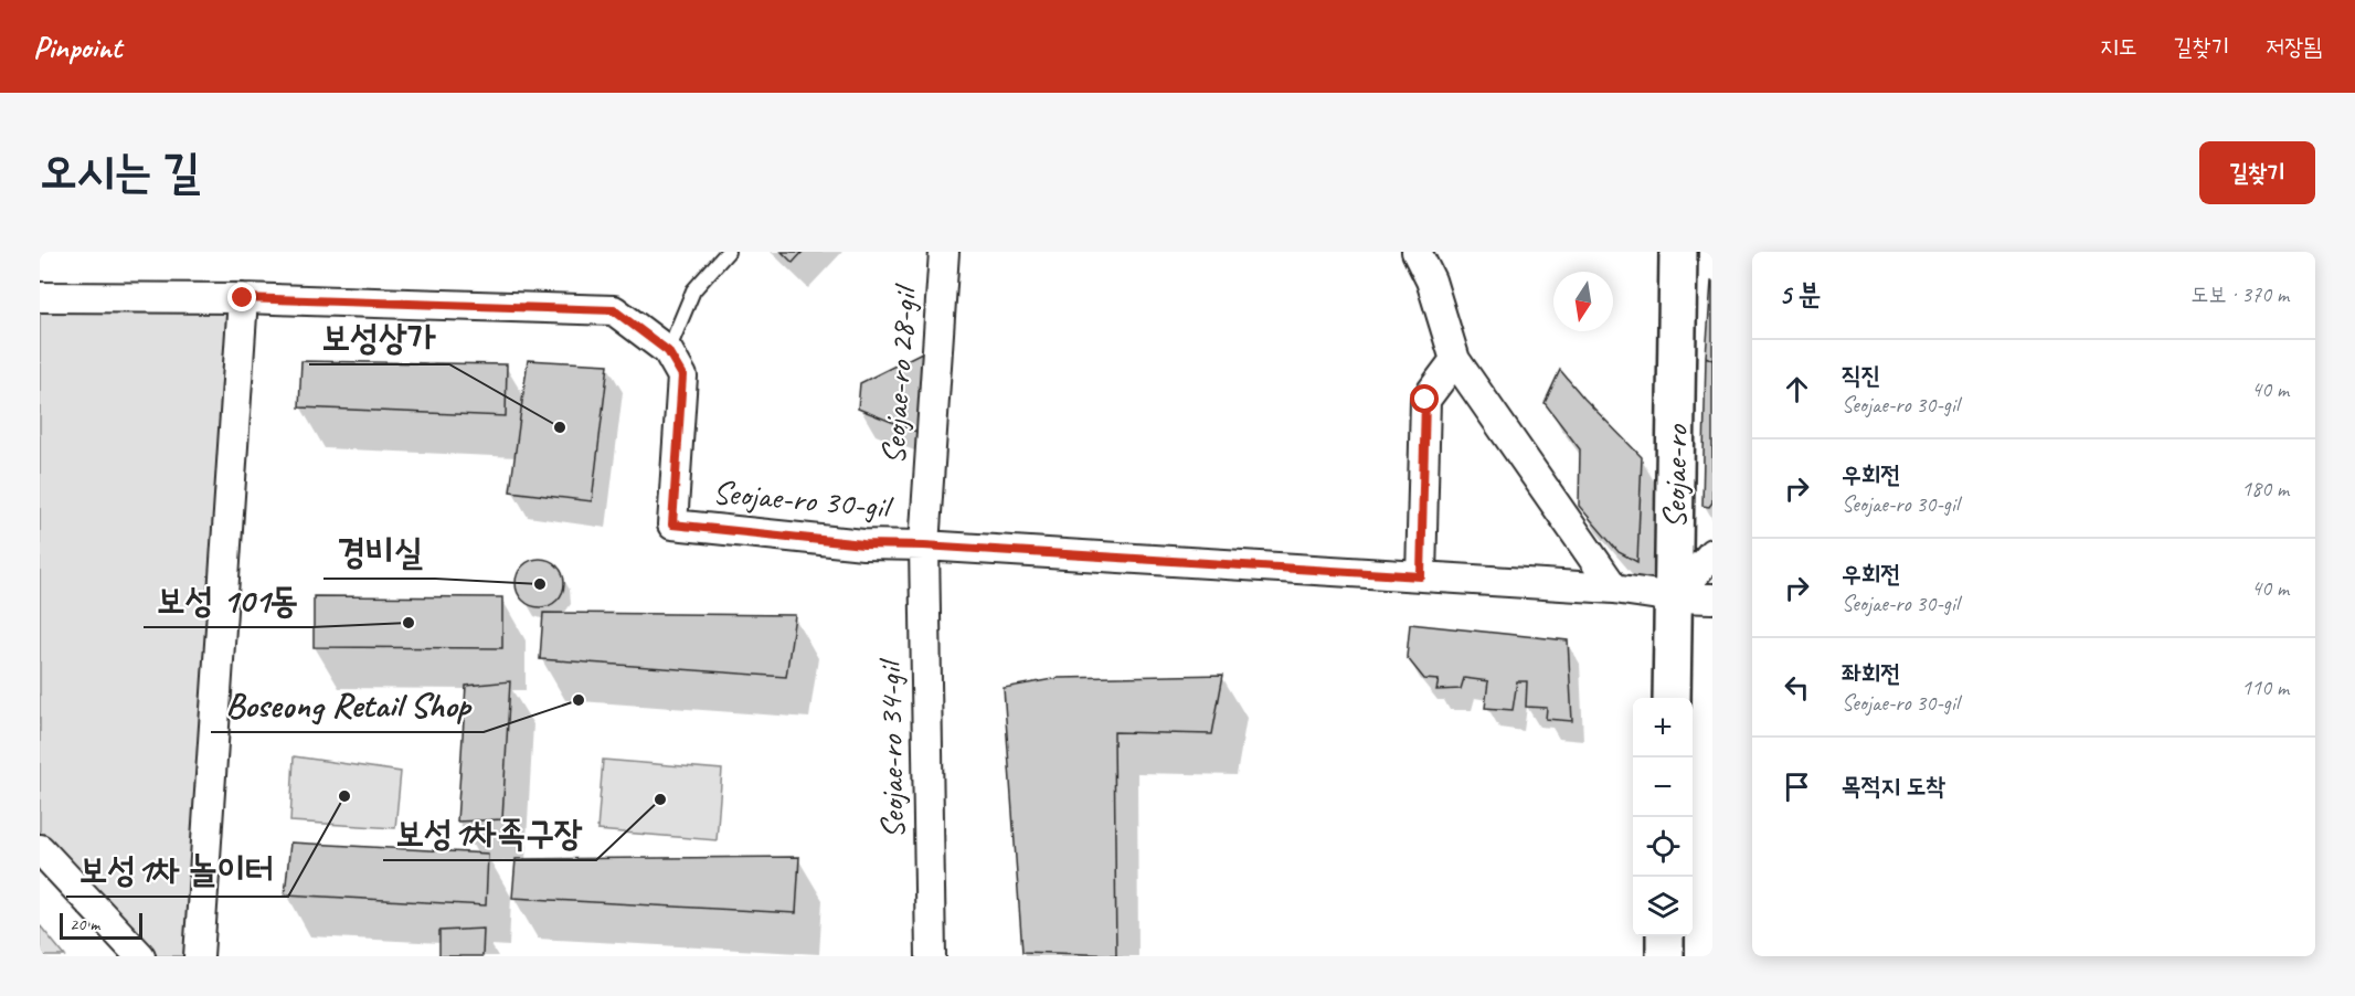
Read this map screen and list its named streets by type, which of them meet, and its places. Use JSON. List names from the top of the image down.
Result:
{
  "streets": {
    "main road": ["Seojae-ro"],
    "street": ["Seojae-ro 28-gil", "Seojae-ro 30-gil", "Seojae-ro 34-gil"]
  },
  "crossings": [
    ["Seojae-ro 28-gil", "Seojae-ro 30-gil"],
    ["Seojae-ro 28-gil", "Seojae-ro 34-gil"],
    ["Seojae-ro", "Seojae-ro 30-gil"],
    ["Seojae-ro 30-gil", "Seojae-ro 34-gil"]
  ],
  "places": [
    "보성상가",
    "경비실",
    "보성 101동",
    "Boseong Retail Shop",
    "보성1차 놀이터",
    "보성1차족구장"
  ],
  "scale_bar": "20 m",
  "north": "bottom",
  "page": {
    "header": "Pinpoint",
    "nav": ["지도", "길찾기", "저장됨"],
    "buttons": "길찾기",
    "title": "오시는 길",
    "heading": ["5 분", "도보 · 370 m"],
    "list": [
      ["직진", "Seojae-ro 30-gil", "40 m"],
      ["우회전", "Seojae-ro 30-gil", "180 m"],
      ["우회전", "Seojae-ro 30-gil", "40 m"],
      ["좌회전", "Seojae-ro 30-gil", "110 m"],
      "목적지 도착"
    ],
    "map_buttons": ["+", "−"],
    "scale": "20 m"
  }
}
